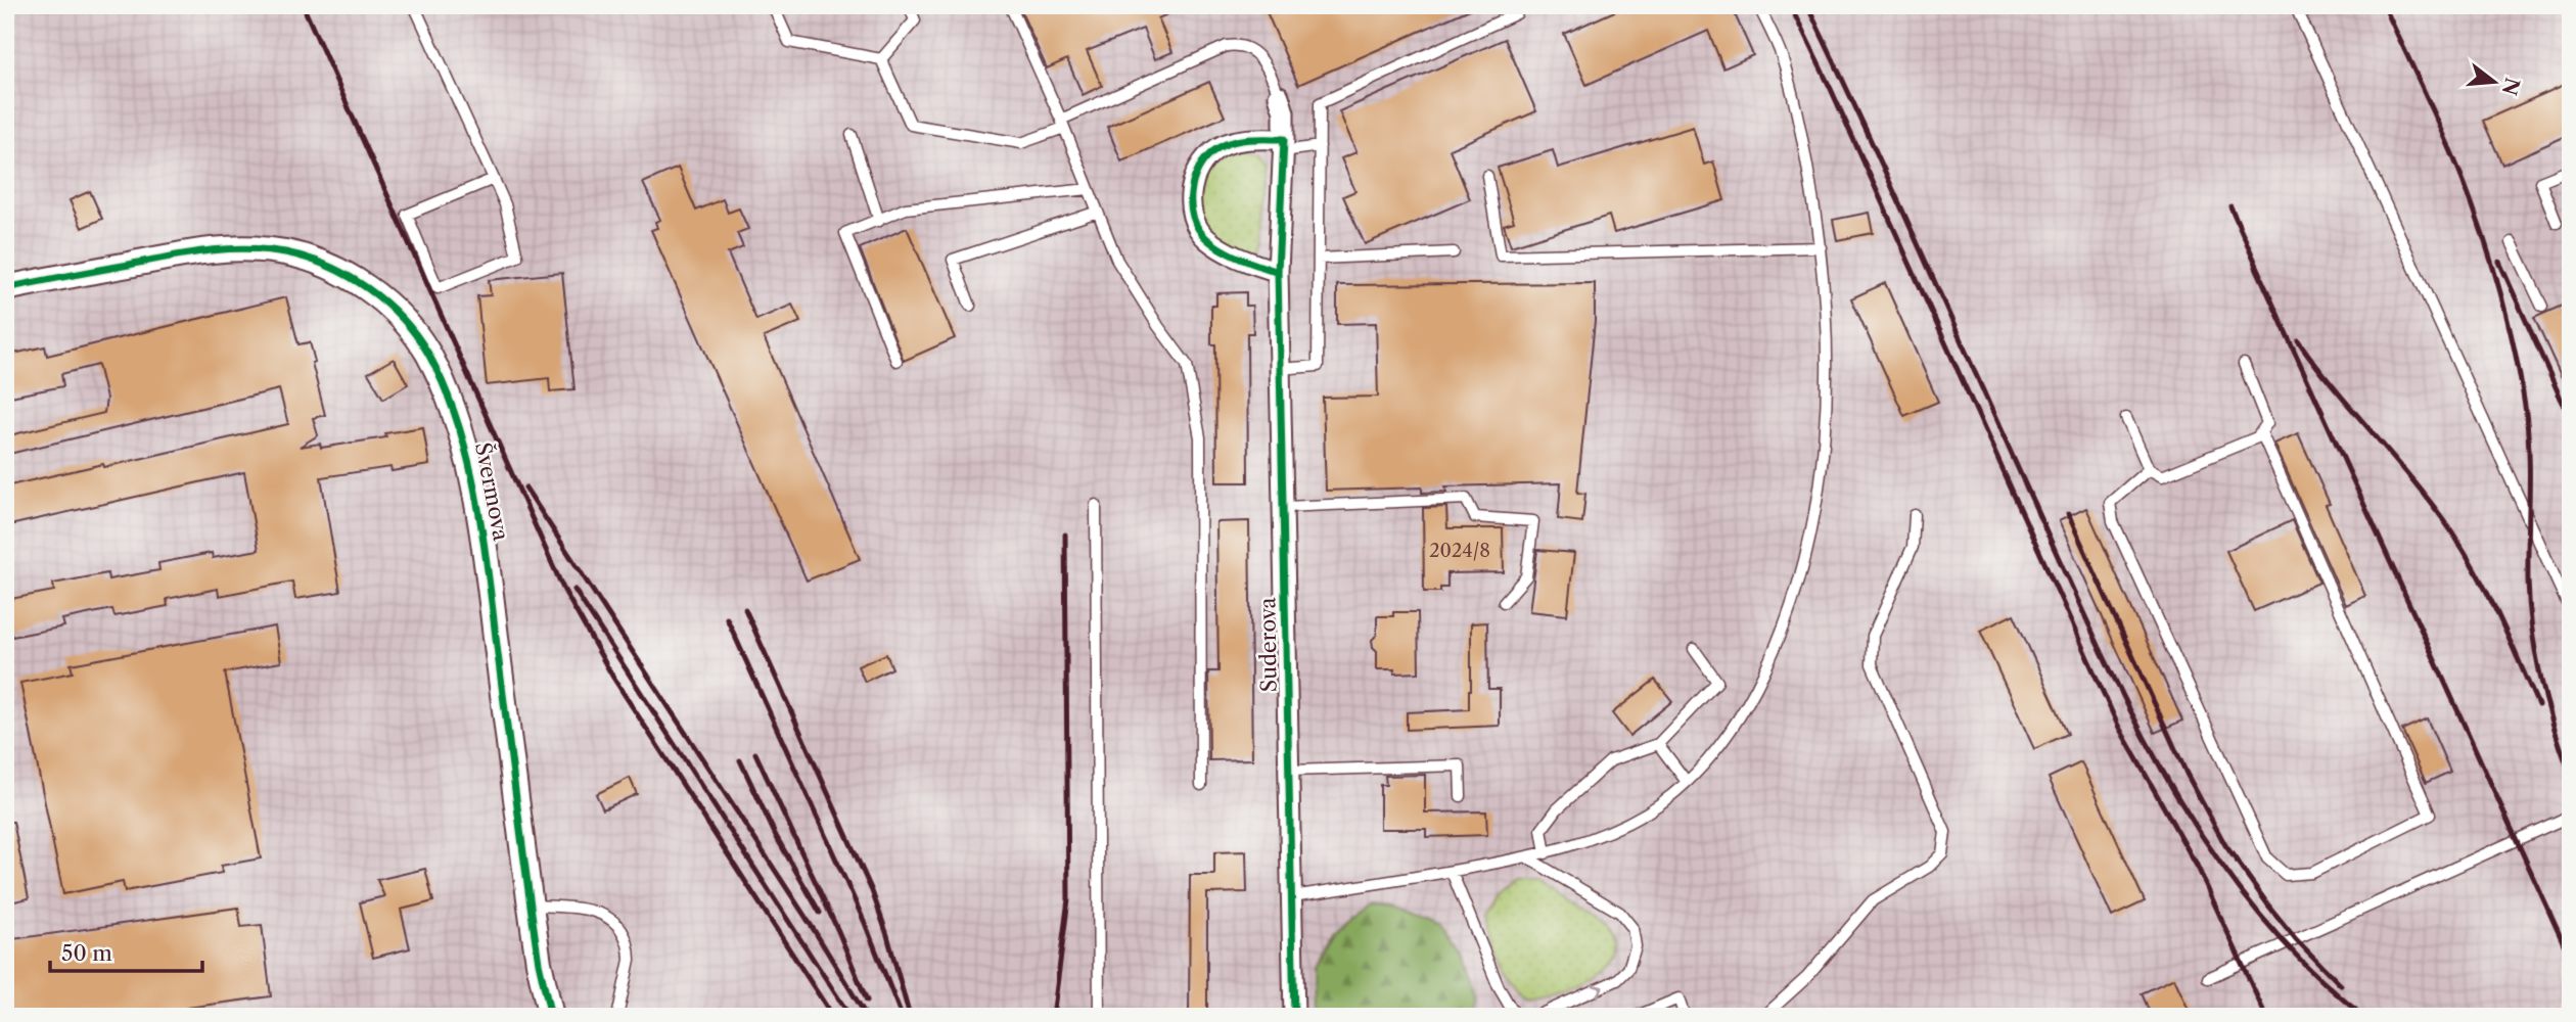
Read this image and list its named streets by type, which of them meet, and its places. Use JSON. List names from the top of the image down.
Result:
{
  "streets": {
    "street": ["Švermova", "Suderova"]
  },
  "house_numbers": ["2024/8"],
  "scale_bar": "50 m",
  "north": "right"
}
